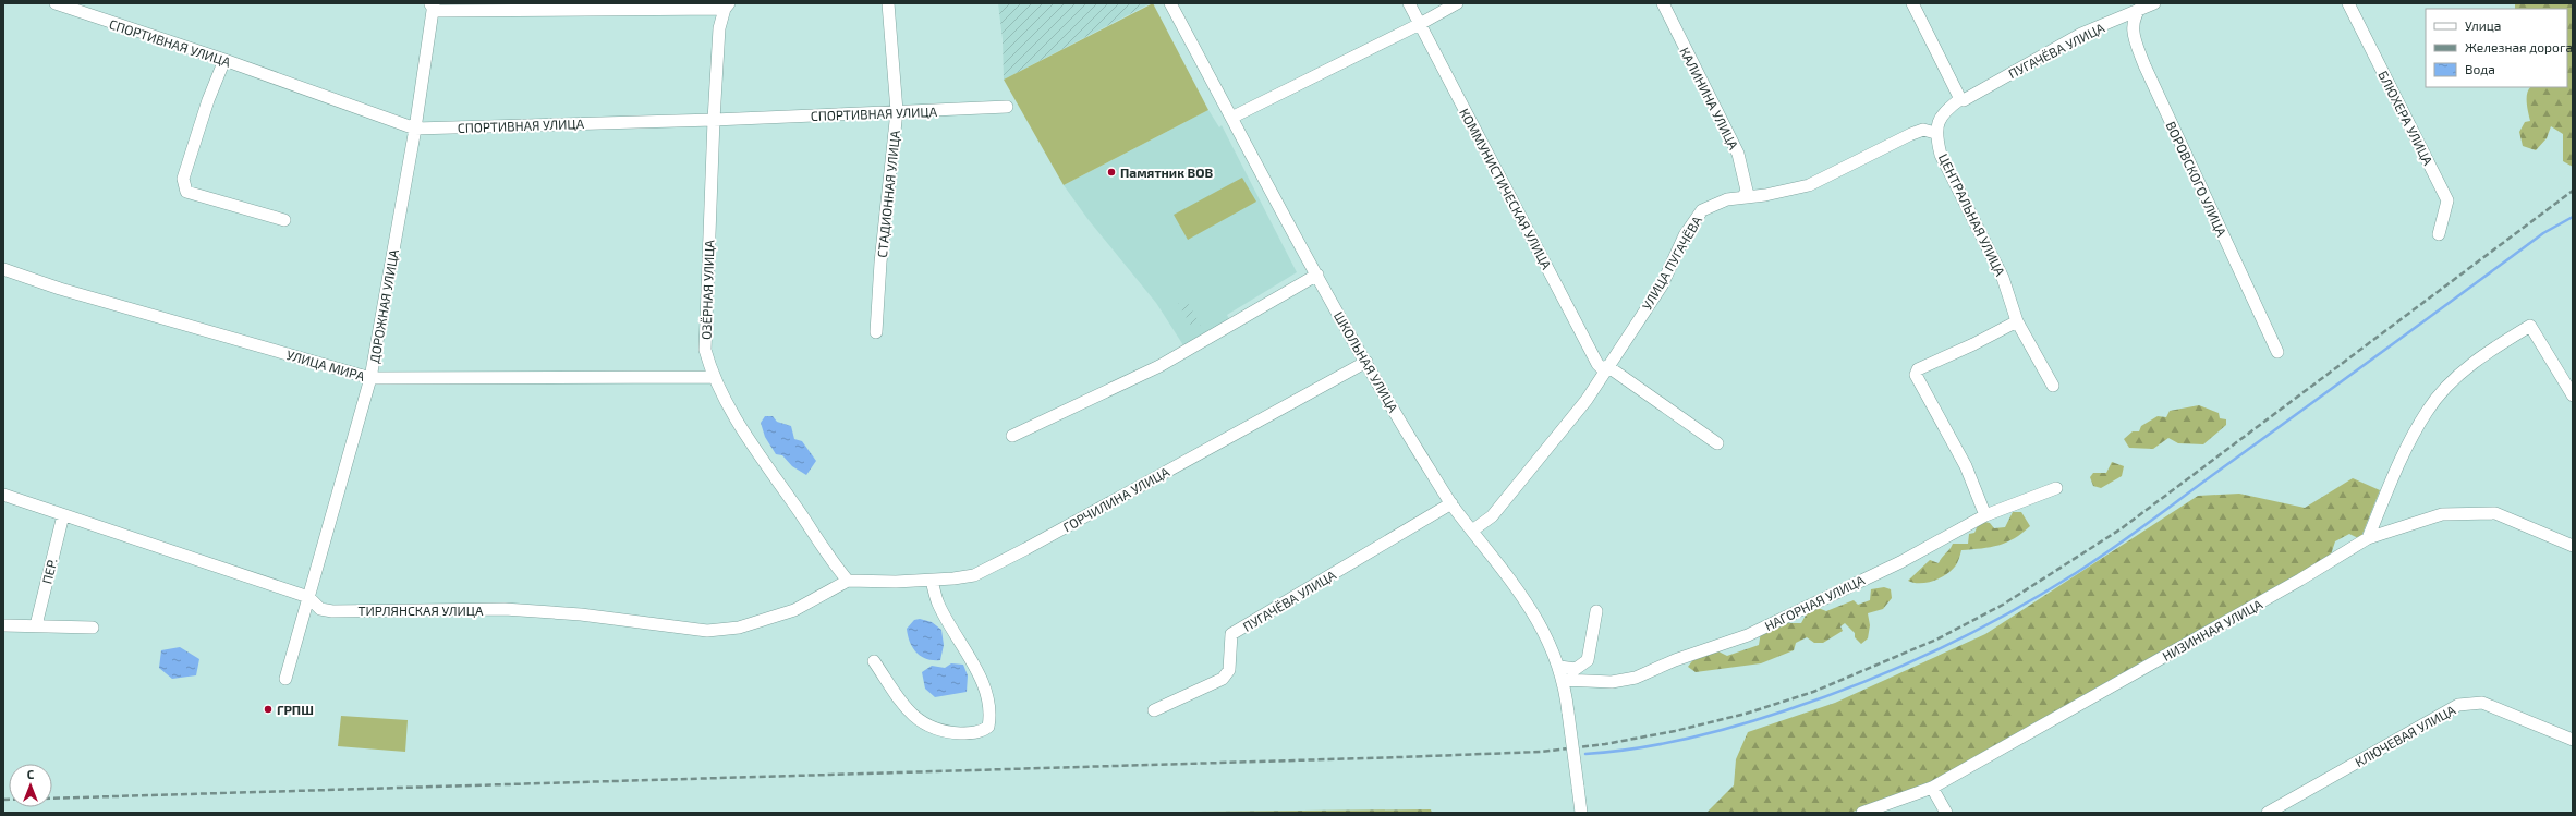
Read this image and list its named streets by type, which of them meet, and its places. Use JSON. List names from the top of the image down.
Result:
{
  "streets": {
    "street": [
      "СПОРТИВНАЯ УЛИЦА",
      "ПУГАЧЁВА УЛИЦА",
      "КАЛИНИНА УЛИЦА",
      "БЛЮХЕРА УЛИЦА",
      "ВОРОВСКОГО УЛИЦА",
      "КОММУНИСТИЧЕСКАЯ УЛИЦА",
      "СТАДИОННАЯ УЛИЦА",
      "ЦЕНТРАЛЬНАЯ УЛИЦА",
      "УЛИЦА ПУГАЧЁВА",
      "ОЗЁРНАЯ УЛИЦА",
      "ДОРОЖНАЯ УЛИЦА",
      "ШКОЛЬНАЯ УЛИЦА",
      "УЛИЦА МИРА",
      "ГОРЧИЛИНА УЛИЦА",
      "ПЕР.",
      "НАГОРНАЯ УЛИЦА",
      "ТИРЛЯНСКАЯ УЛИЦА",
      "НИЗИННАЯ УЛИЦА",
      "КЛЮЧЕВАЯ УЛИЦА"
    ]
  },
  "crossings": [
    ["СПОРТИВНАЯ УЛИЦА", "СТАДИОННАЯ УЛИЦА"],
    ["СПОРТИВНАЯ УЛИЦА", "ОЗЁРНАЯ УЛИЦА"],
    ["СПОРТИВНАЯ УЛИЦА", "ДОРОЖНАЯ УЛИЦА"],
    ["ПУГАЧЁВА УЛИЦА", "ВОРОВСКОГО УЛИЦА"],
    ["ПУГАЧЁВА УЛИЦА", "ШКОЛЬНАЯ УЛИЦА"],
    ["КАЛИНИНА УЛИЦА", "УЛИЦА ПУГАЧЁВА"],
    ["КОММУНИСТИЧЕСКАЯ УЛИЦА", "УЛИЦА ПУГАЧЁВА"],
    ["ЦЕНТРАЛЬНАЯ УЛИЦА", "УЛИЦА ПУГАЧЁВА"],
    ["УЛИЦА ПУГАЧЁВА", "ШКОЛЬНАЯ УЛИЦА"],
    ["ОЗЁРНАЯ УЛИЦА", "УЛИЦА МИРА"],
    ["ОЗЁРНАЯ УЛИЦА", "ГОРЧИЛИНА УЛИЦА"],
    ["ОЗЁРНАЯ УЛИЦА", "ТИРЛЯНСКАЯ УЛИЦА"],
    ["ДОРОЖНАЯ УЛИЦА", "УЛИЦА МИРА"],
    ["ДОРОЖНАЯ УЛИЦА", "ТИРЛЯНСКАЯ УЛИЦА"],
    ["ШКОЛЬНАЯ УЛИЦА", "ГОРЧИЛИНА УЛИЦА"],
    ["ШКОЛЬНАЯ УЛИЦА", "НАГОРНАЯ УЛИЦА"],
    ["ГОРЧИЛИНА УЛИЦА", "ТИРЛЯНСКАЯ УЛИЦА"],
    ["ПЕР.", "ТИРЛЯНСКАЯ УЛИЦА"]
  ],
  "places": ["Памятник ВОВ", "ГРПШ"],
  "legend": ["Улица", "Железная дорога", "Вода"],
  "north": "top"
}
